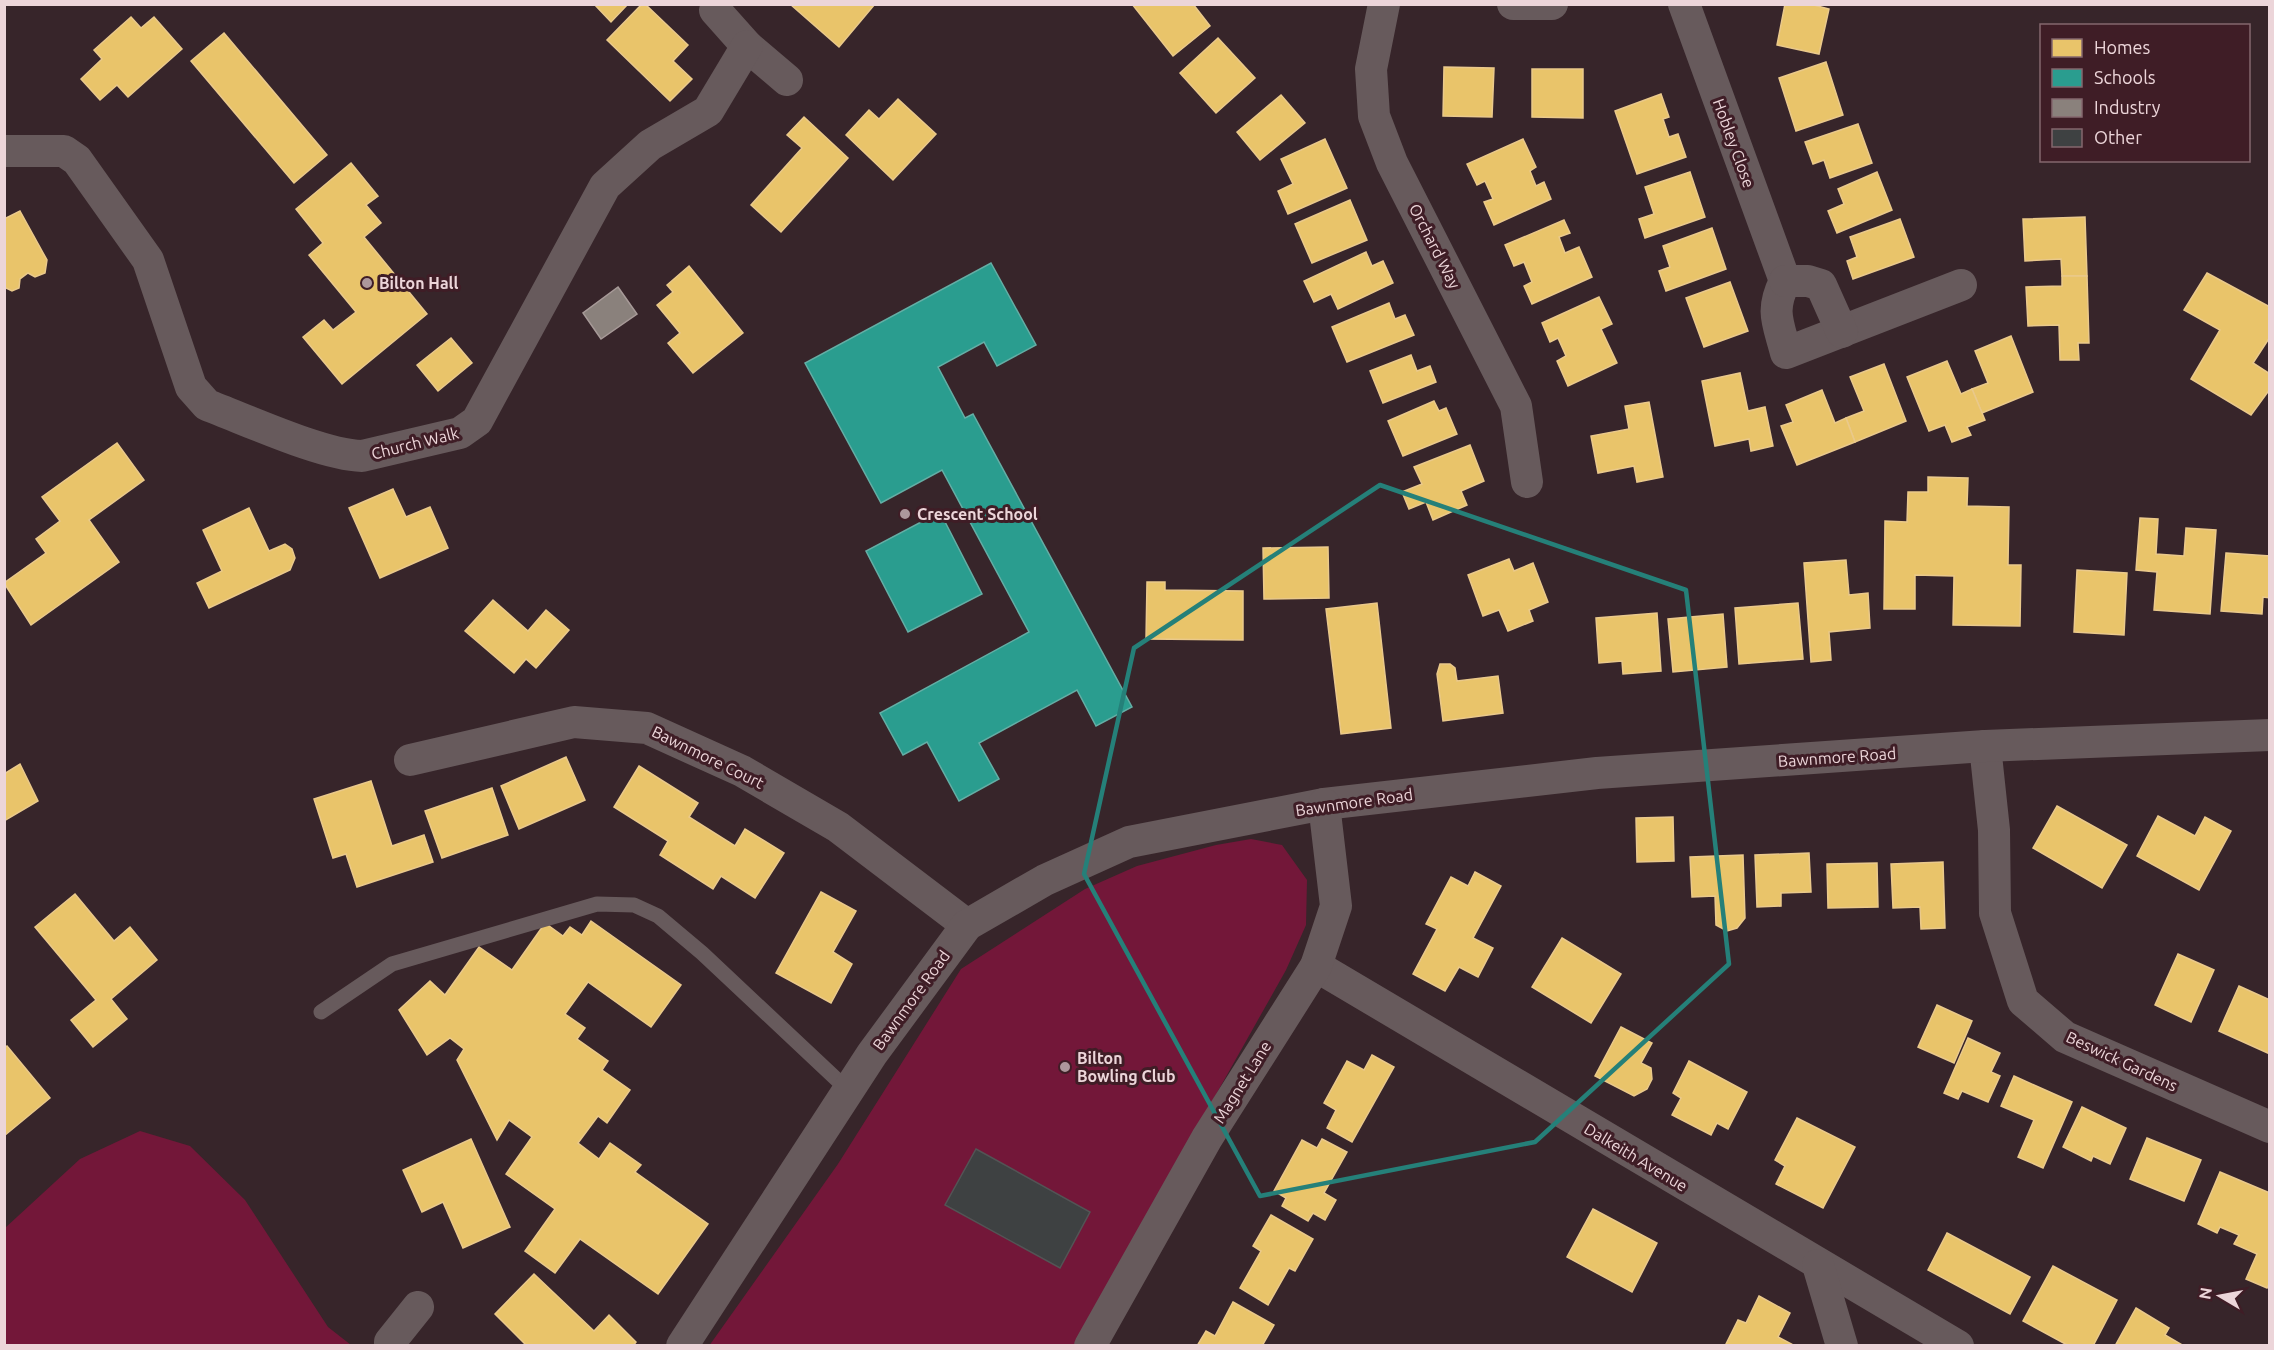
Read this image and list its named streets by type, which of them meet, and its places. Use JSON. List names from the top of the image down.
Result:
{
  "streets": {
    "street": [
      "Hobley Close",
      "Orchard Way",
      "Church Walk",
      "Bawnmore Court",
      "Bawnmore Road",
      "Beswick Gardens",
      "Magnet Lane",
      "Dalkeith Avenue"
    ]
  },
  "crossings": [
    ["Bawnmore Court", "Bawnmore Road"],
    ["Bawnmore Road", "Beswick Gardens"],
    ["Bawnmore Road", "Magnet Lane"],
    ["Magnet Lane", "Dalkeith Avenue"]
  ],
  "places": ["Bilton Hall", "Crescent School", "Bilton Bowling Club"],
  "legend": [
    "Homes",
    "Schools",
    "Industry",
    "Other"
  ],
  "north": "left"
}
